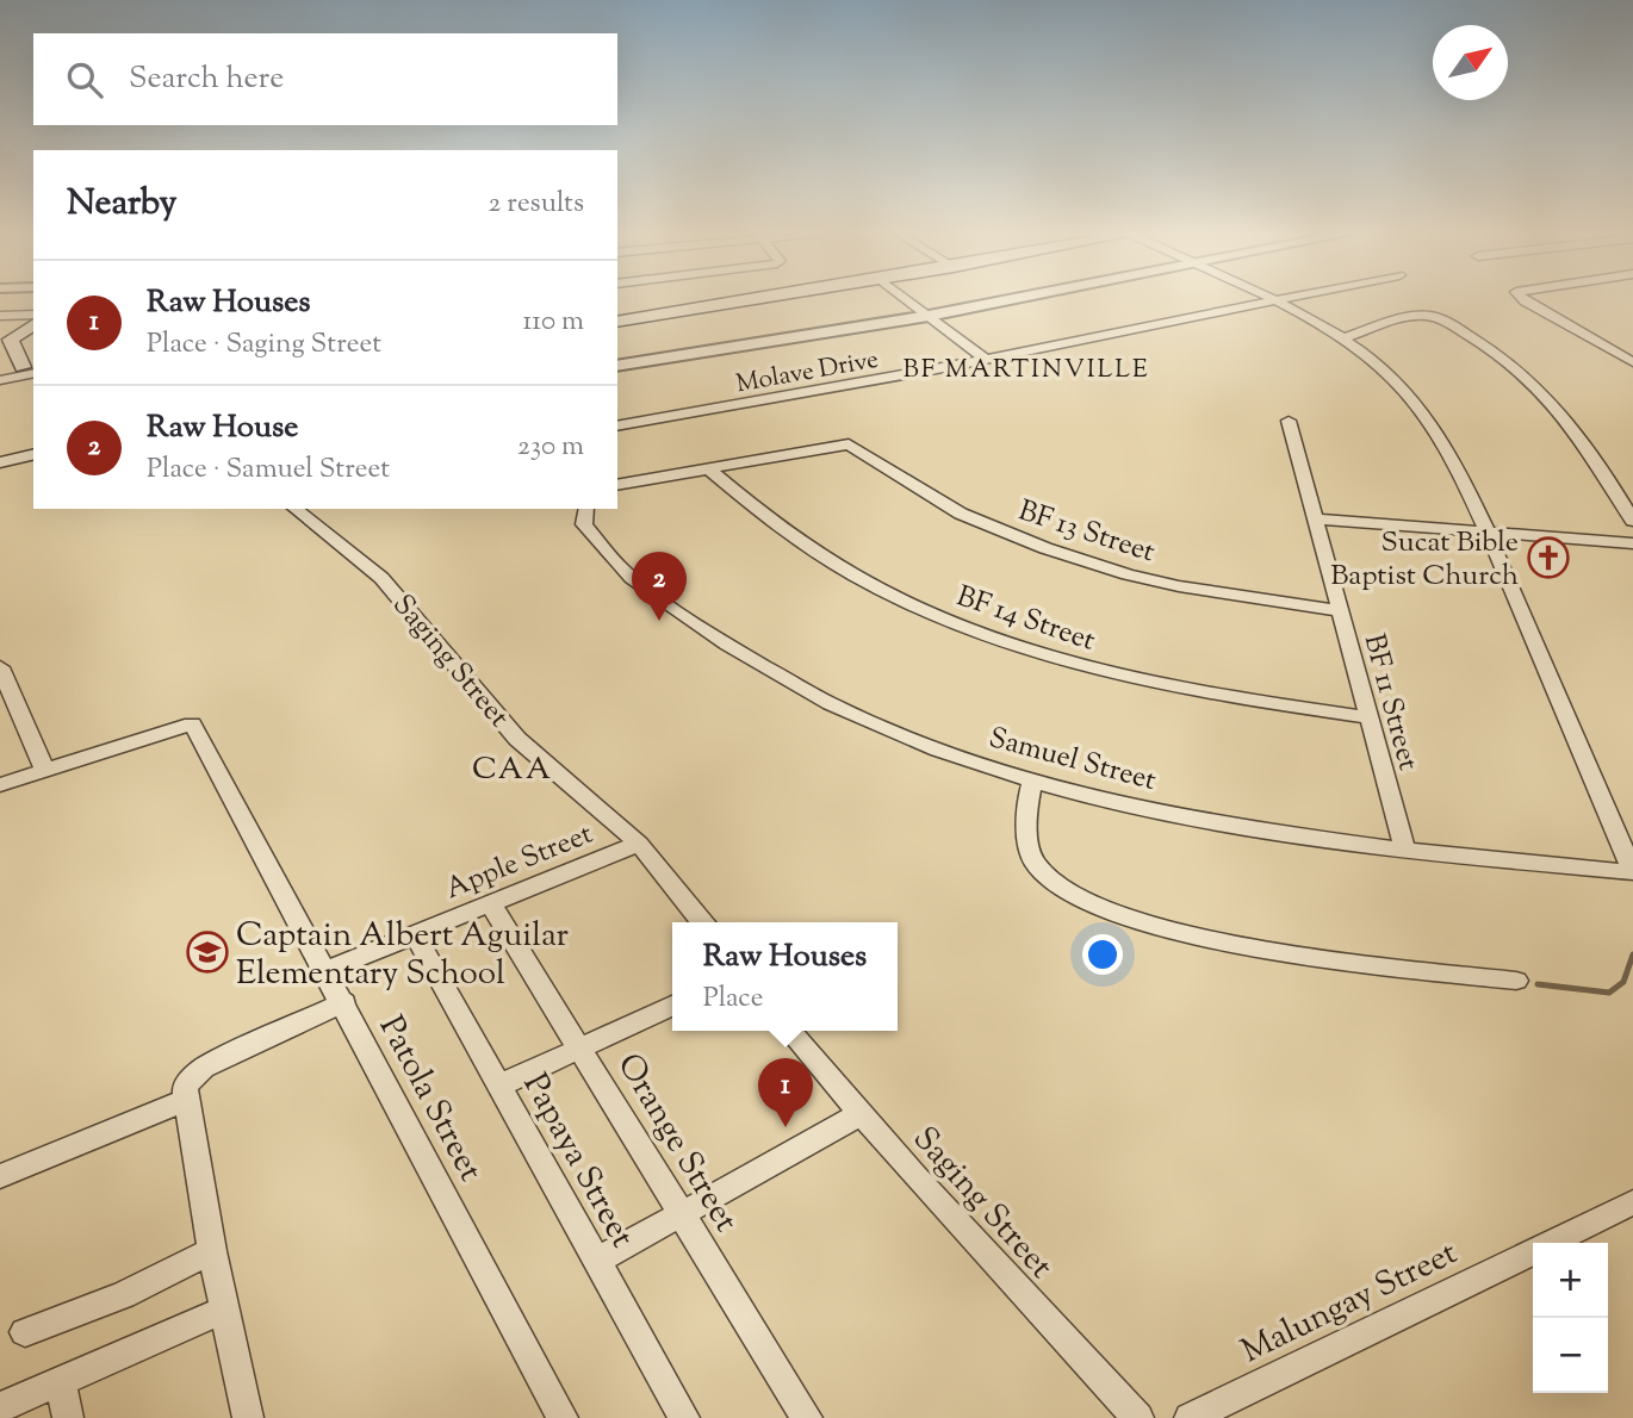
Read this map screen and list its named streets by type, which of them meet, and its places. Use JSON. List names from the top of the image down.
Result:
{
  "streets": {
    "street": [
      "Molave Drive",
      "BF 13 Street",
      "BF 14 Street",
      "Saging Street",
      "BF 11 Street",
      "Samuel Street",
      "Apple Street",
      "Patola Street",
      "Orange Street",
      "Papaya Street",
      "Malungay Street"
    ]
  },
  "crossings": [
    ["BF 13 Street", "BF 14 Street"],
    ["BF 13 Street", "BF 11 Street"],
    ["BF 14 Street", "BF 11 Street"],
    ["Saging Street", "Apple Street"],
    ["BF 11 Street", "Samuel Street"],
    ["Apple Street", "Patola Street"],
    ["Apple Street", "Orange Street"],
    ["Apple Street", "Papaya Street"]
  ],
  "districts": ["BF MARTINVILLE", "CAA"],
  "places": {
    "church": ["Sucat Bible Baptist Church"],
    "school or university": ["Captain Albert Aguilar Elementary School"]
  },
  "north": "top right",
  "page": {
    "search": "Search here",
    "heading": ["Nearby", "2 results"],
    "list": [
      {
        "mark": "1",
        "name": "Raw Houses",
        "note": "Place · Saging Street",
        "value": "110 m"
      },
      {
        "mark": "2",
        "name": "Raw House",
        "note": "Place · Samuel Street",
        "value": "230 m"
      }
    ],
    "pins": ["2", "1"],
    "popup": ["Raw Houses", "Place"],
    "map_buttons": ["+", "−"]
  }
}
